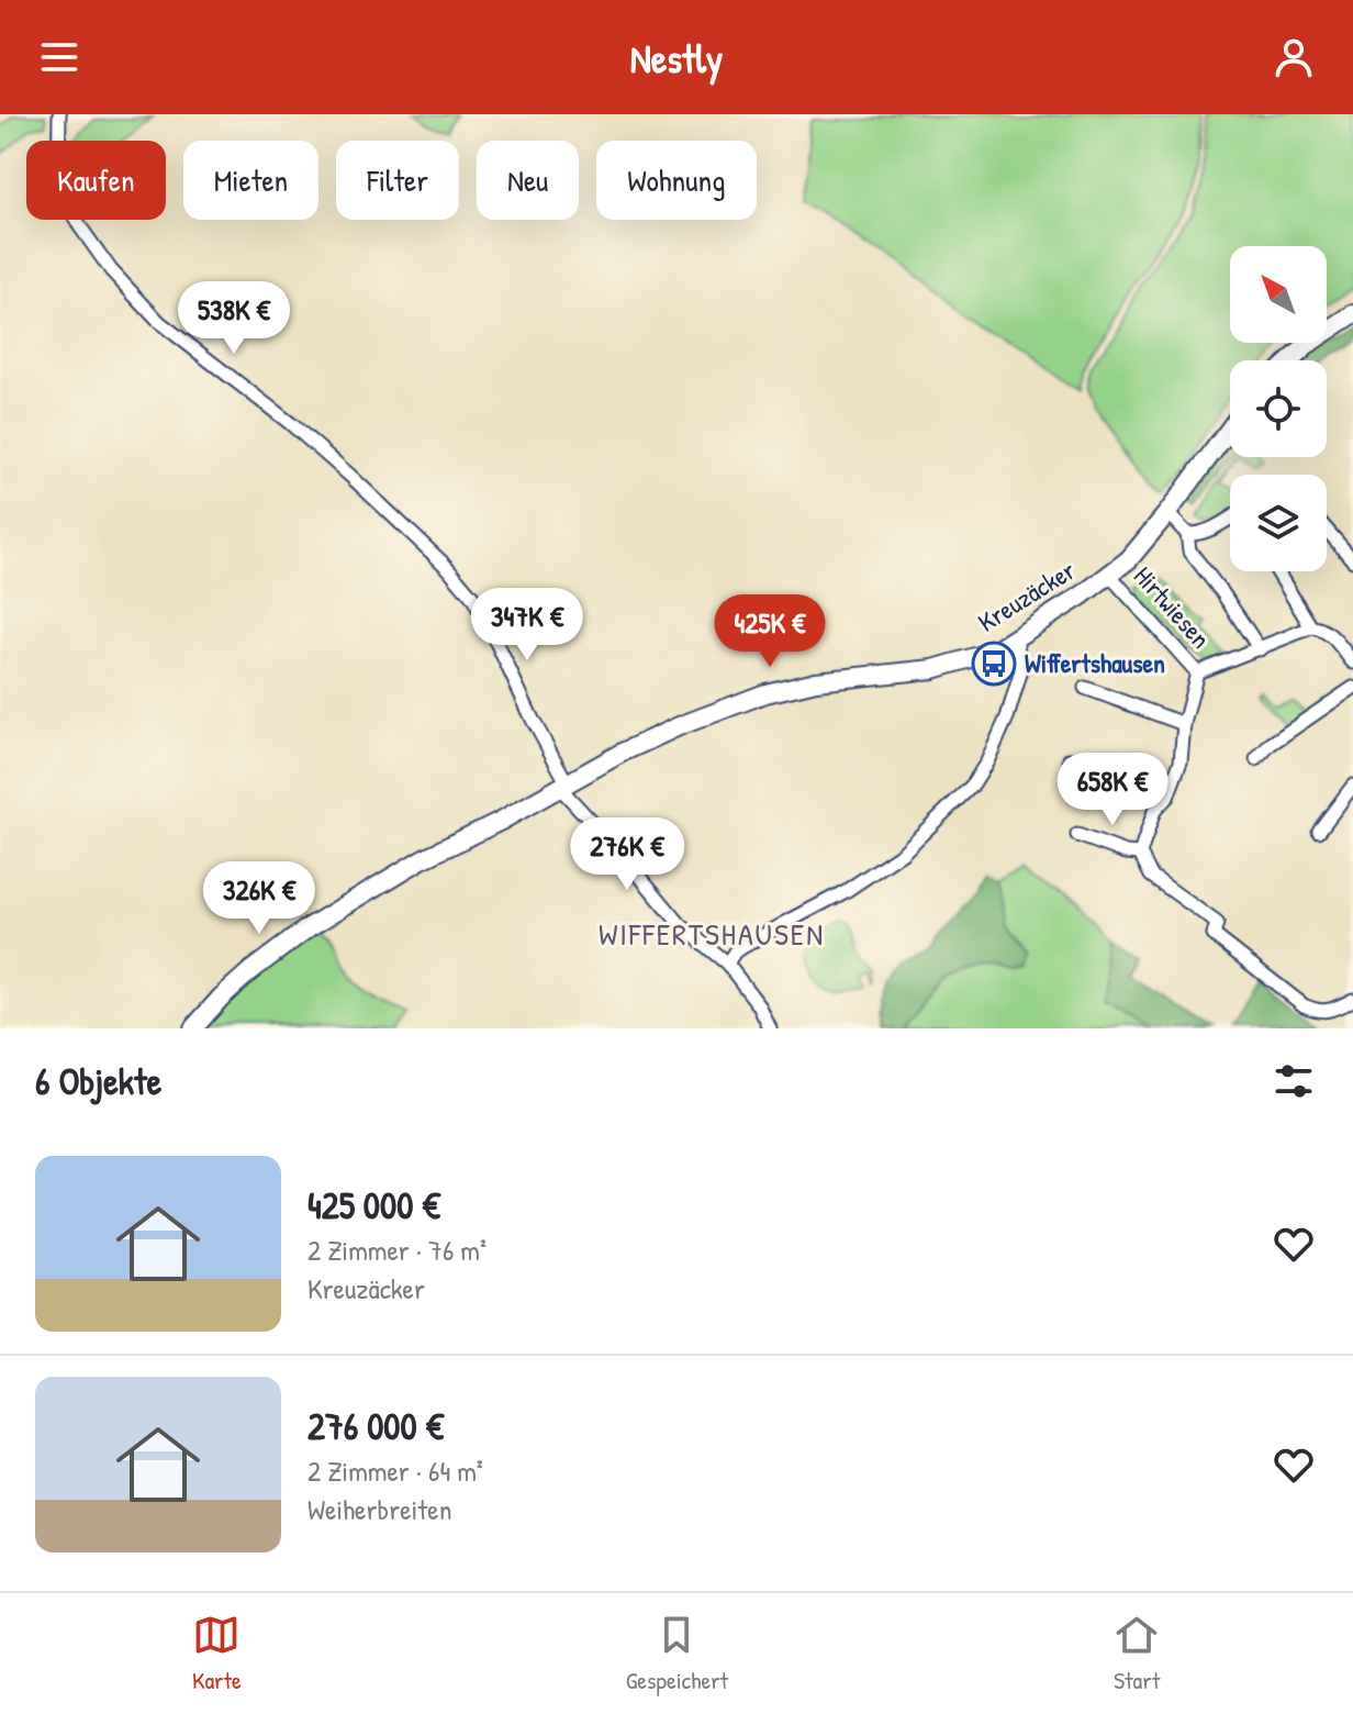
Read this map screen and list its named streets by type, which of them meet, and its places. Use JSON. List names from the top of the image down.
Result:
{
  "streets": {
    "street": ["Kreuzäcker", "Hirtwiesen"]
  },
  "crossings": [
    ["Kreuzäcker", "Hirtwiesen"]
  ],
  "districts": ["WIFFERTSHAUSEN"],
  "places": {
    "bus stop": ["Wiffertshausen"]
  },
  "north": "top left",
  "page": {
    "header": "Nestly",
    "chip": [
      "Kaufen",
      "Mieten",
      "Filter",
      "Neu",
      "Wohnung"
    ],
    "price": [
      "538K €",
      "347K €",
      "425K €",
      "658K €",
      "276K €",
      "326K €"
    ],
    "heading": "6 Objekte",
    "list": [
      {
        "name": "425 000 €",
        "note": "2 Zimmer · 76 m² · Kreuzäcker"
      },
      {
        "name": "276 000 €",
        "note": "2 Zimmer · 64 m² · Weiherbreiten"
      }
    ],
    "tabs": ["Karte", "Gespeichert", "Start"]
  }
}
